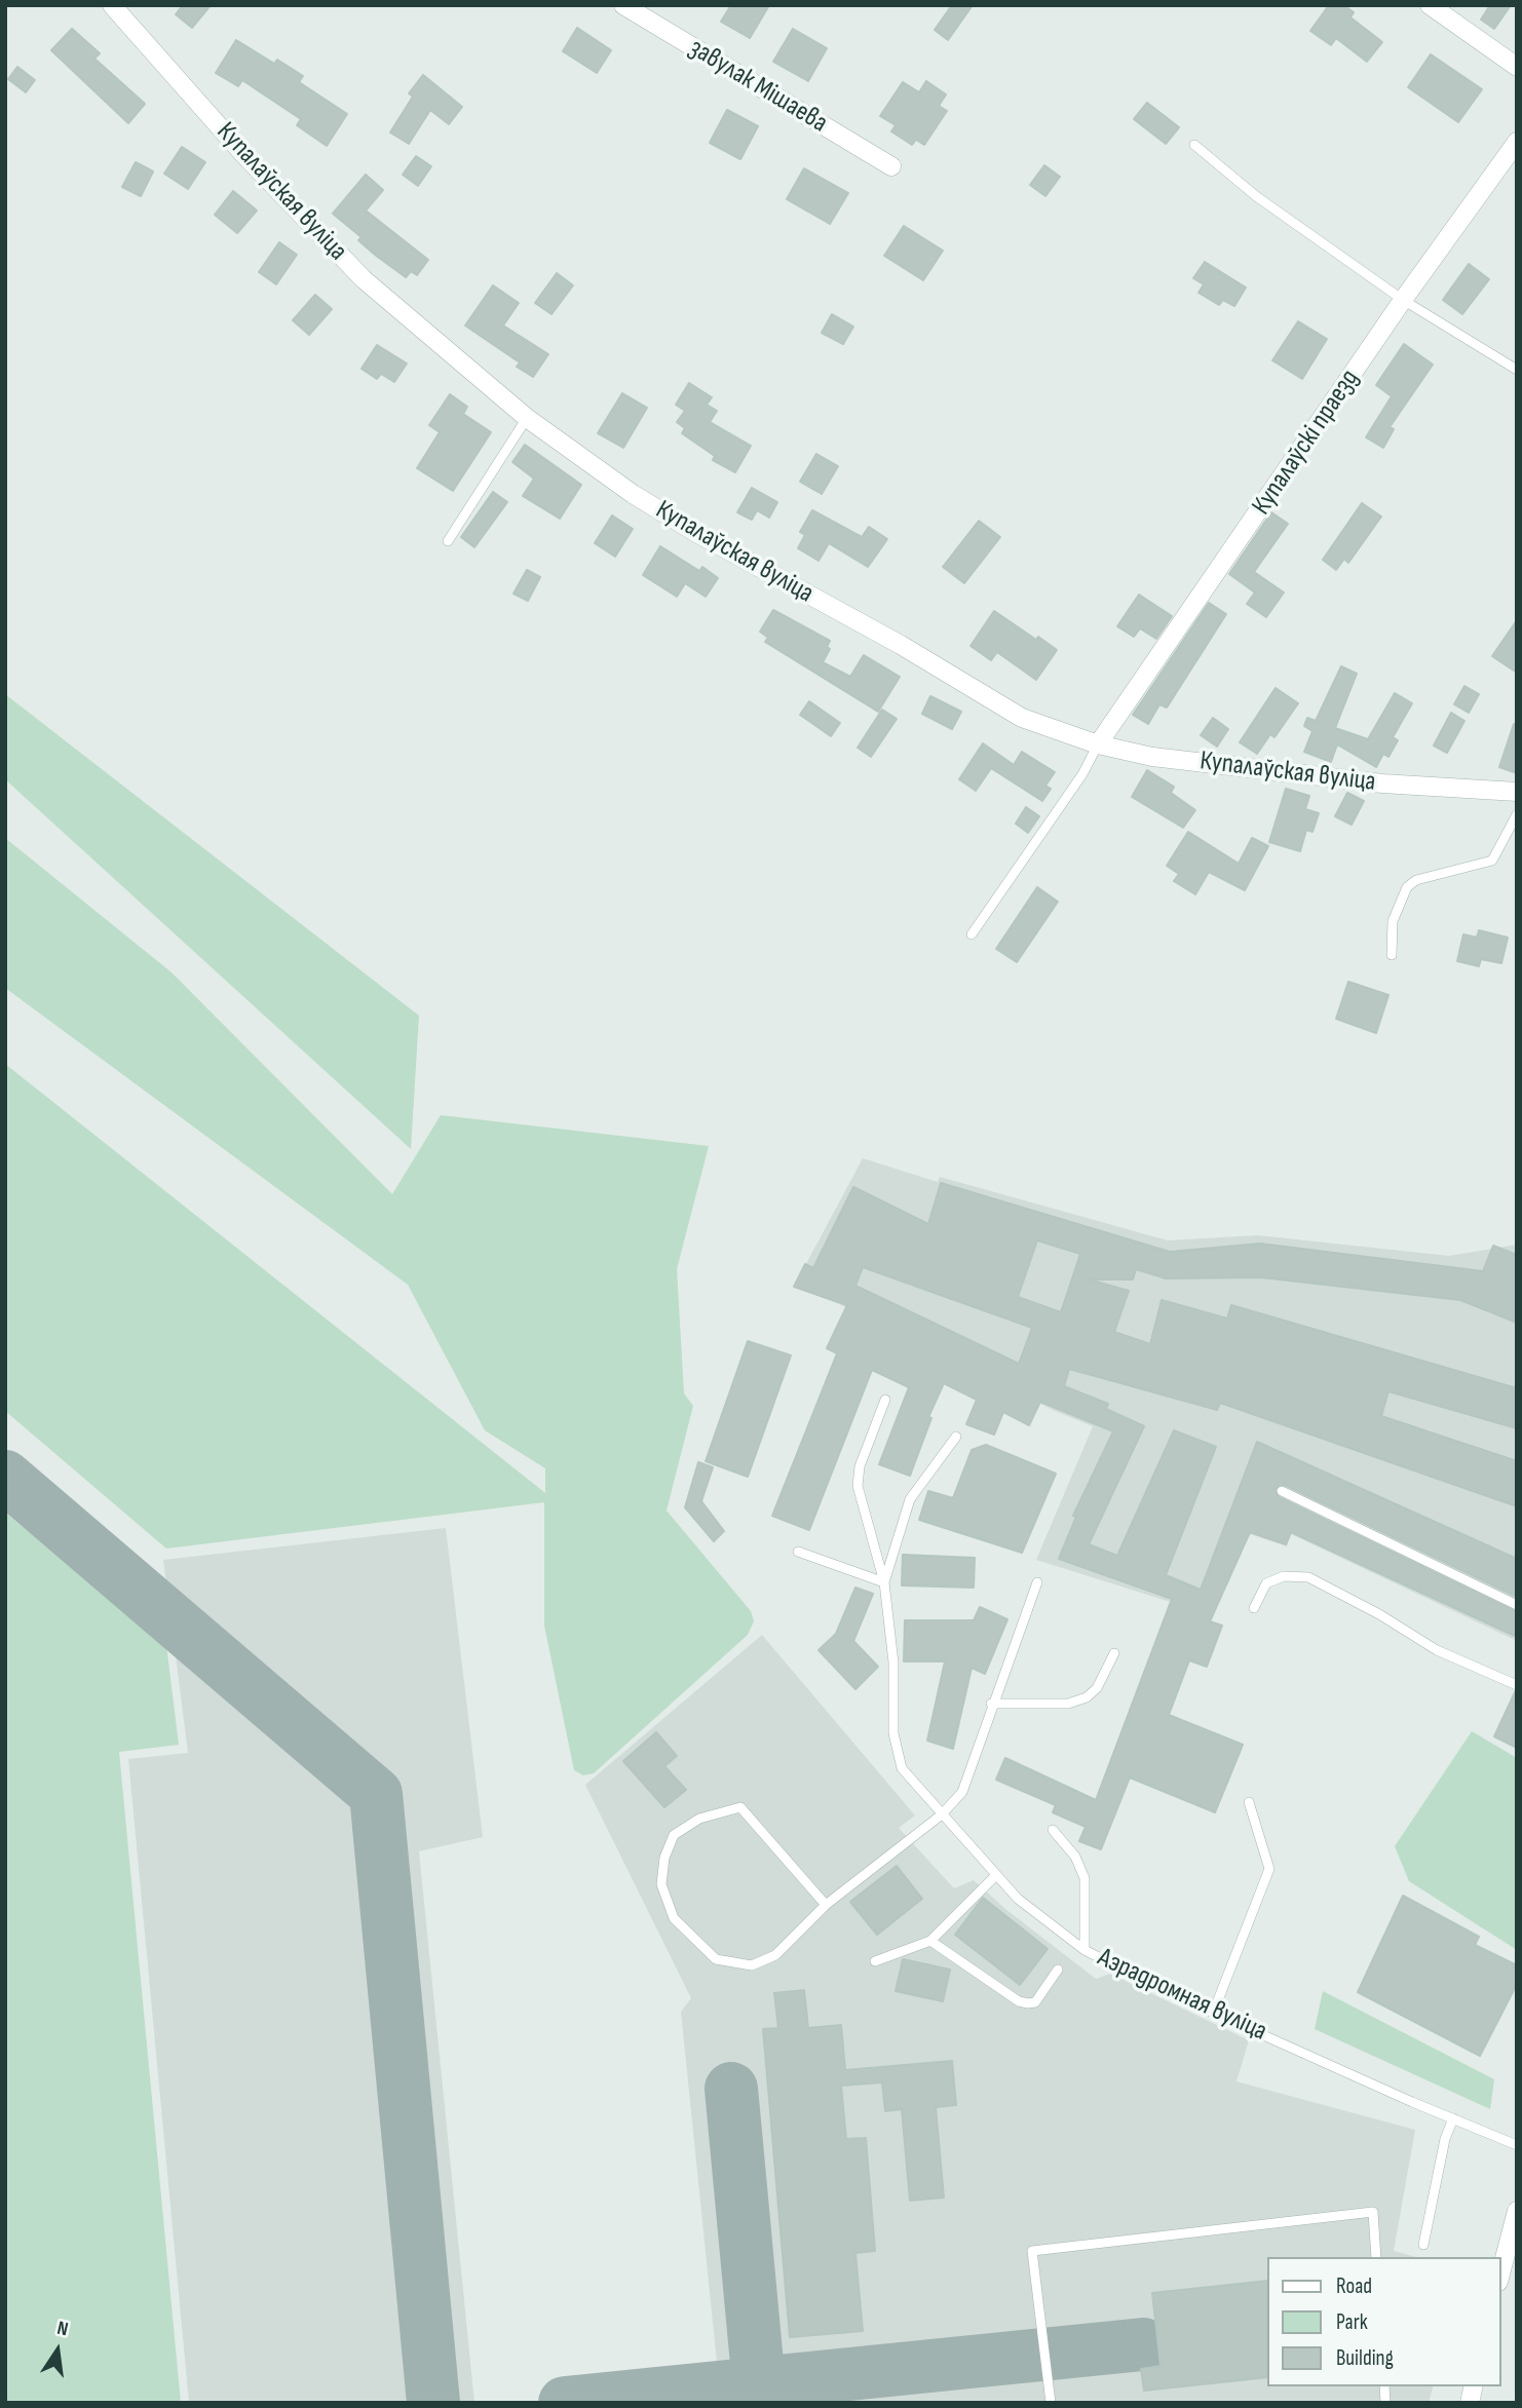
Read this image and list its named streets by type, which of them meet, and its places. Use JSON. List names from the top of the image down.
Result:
{
  "streets": {
    "street": ["завулак Мішаева", "Купалаўская вуліца", "Купалаўскі праезд"],
    "lane": ["Аэрадромная вуліца"]
  },
  "crossings": [
    ["Купалаўская вуліца", "Купалаўскі праезд"]
  ],
  "legend": ["Road", "Park", "Building"],
  "north": "top"
}
